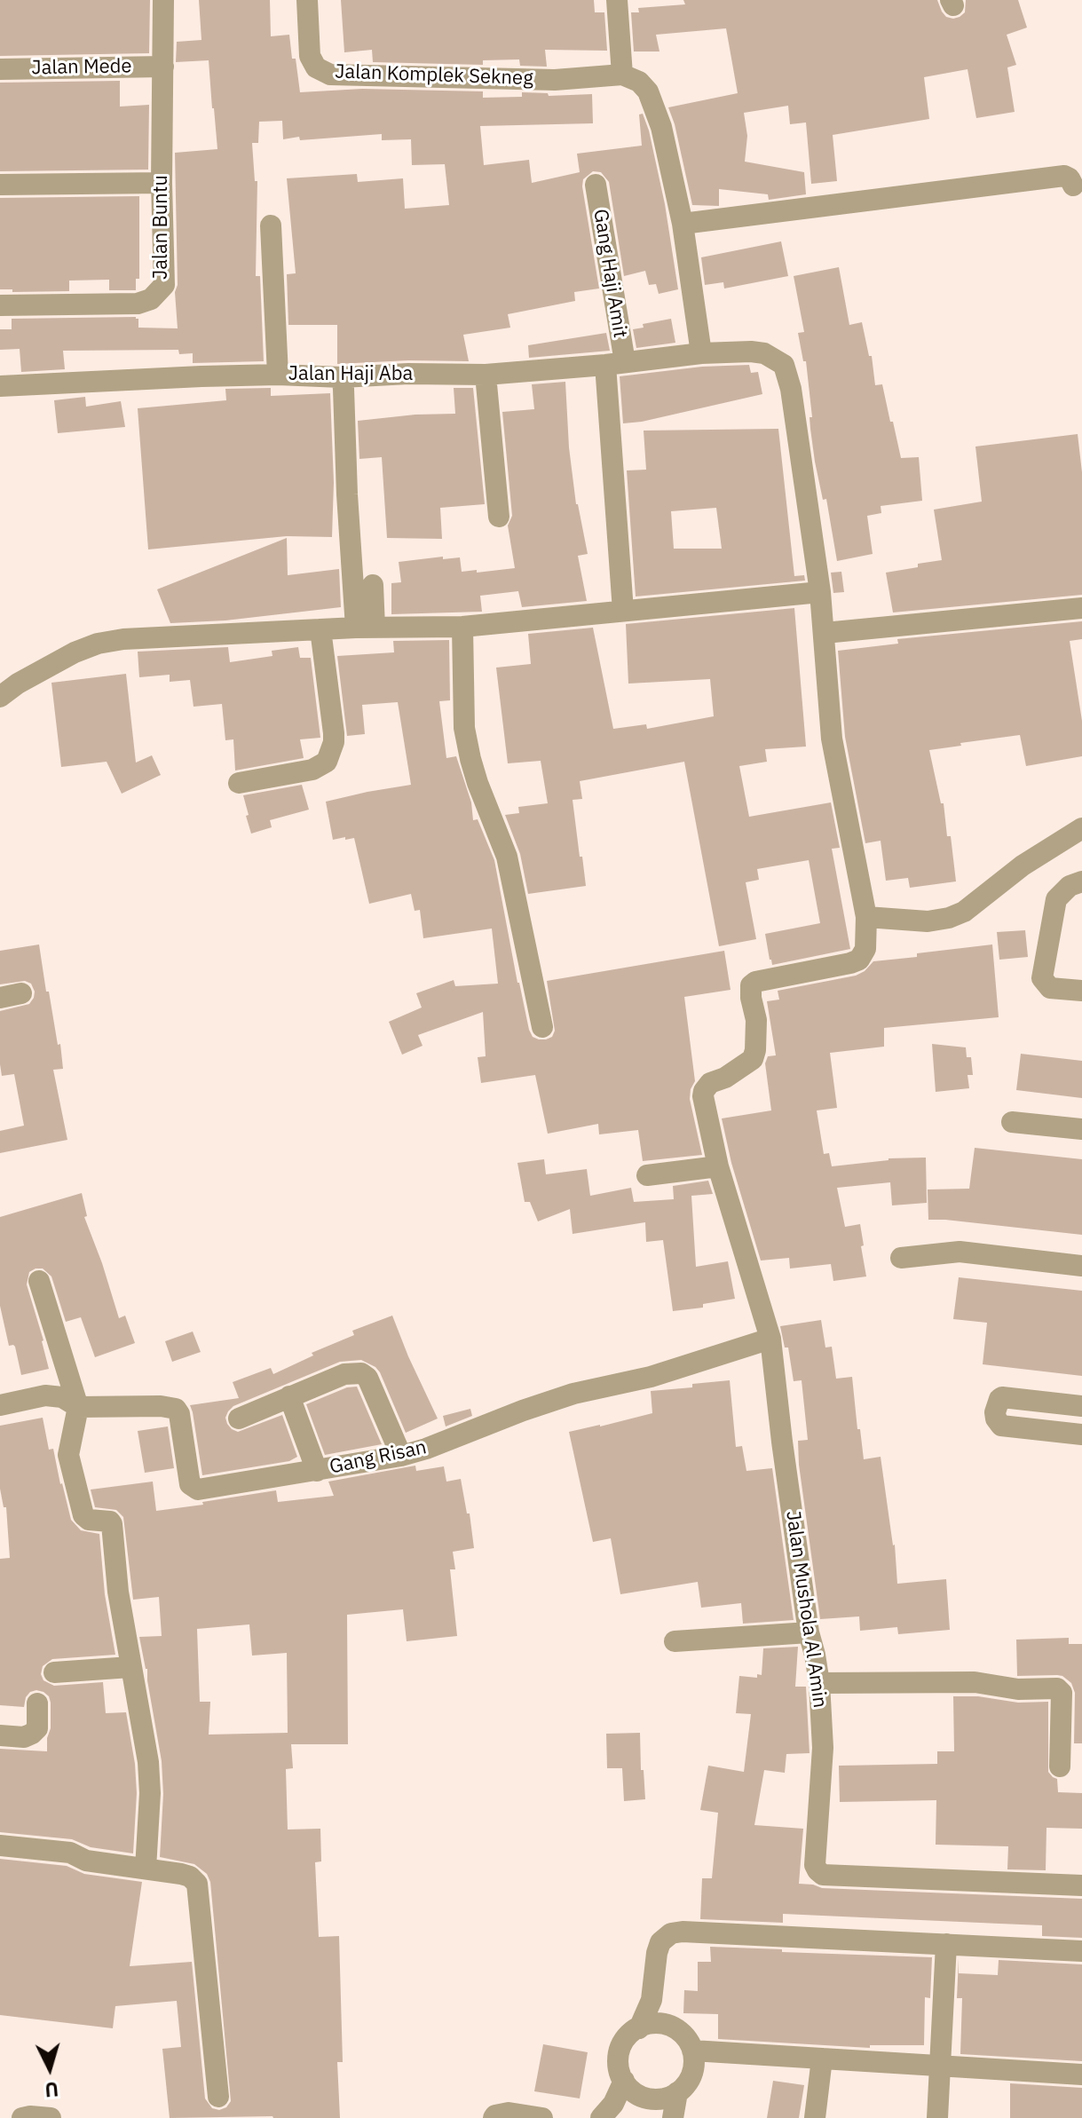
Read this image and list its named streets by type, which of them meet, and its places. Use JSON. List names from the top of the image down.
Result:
{
  "streets": {
    "street": [
      "Jalan Mede",
      "Jalan Komplek Sekneg",
      "Jalan Buntu",
      "Gang Haji Amit",
      "Jalan Haji Aba",
      "Gang Risan",
      "Jalan Mushola Al Amin"
    ]
  },
  "crossings": [
    ["Jalan Mede", "Jalan Buntu"],
    ["Gang Haji Amit", "Jalan Haji Aba"],
    ["Gang Risan", "Jalan Mushola Al Amin"]
  ],
  "north": "bottom"
}
